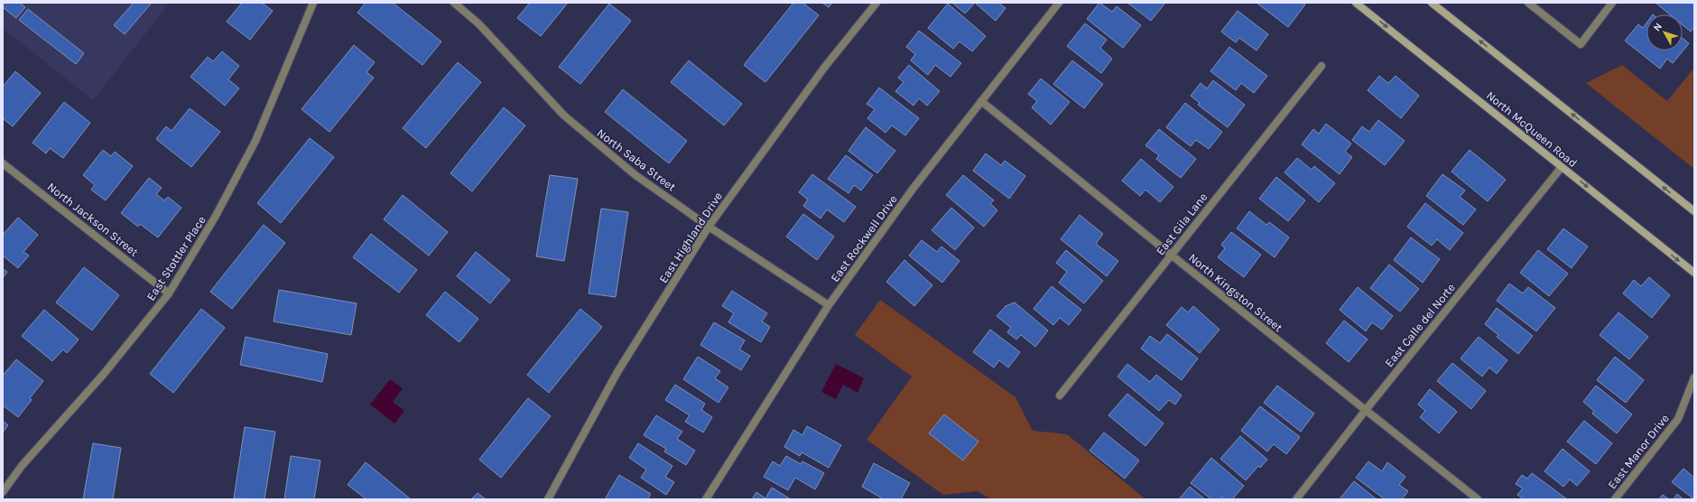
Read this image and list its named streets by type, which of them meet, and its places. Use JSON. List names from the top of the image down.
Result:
{
  "streets": {
    "main road": ["North McQueen Road"],
    "street": [
      "North Saba Street",
      "North Jackson Street",
      "East Gila Lane",
      "East Highland Drive",
      "East Rockwell Drive",
      "East Stottler Place",
      "North Kingston Street",
      "East Calle del Norte",
      "East Manor Drive"
    ]
  },
  "crossings": [
    ["North McQueen Road", "East Calle del Norte"],
    ["North Saba Street", "East Highland Drive"],
    ["North Saba Street", "East Rockwell Drive"],
    ["North Jackson Street", "East Stottler Place"],
    ["East Gila Lane", "North Kingston Street"],
    ["East Rockwell Drive", "North Kingston Street"],
    ["North Kingston Street", "East Calle del Norte"]
  ],
  "north": "top left"
}
